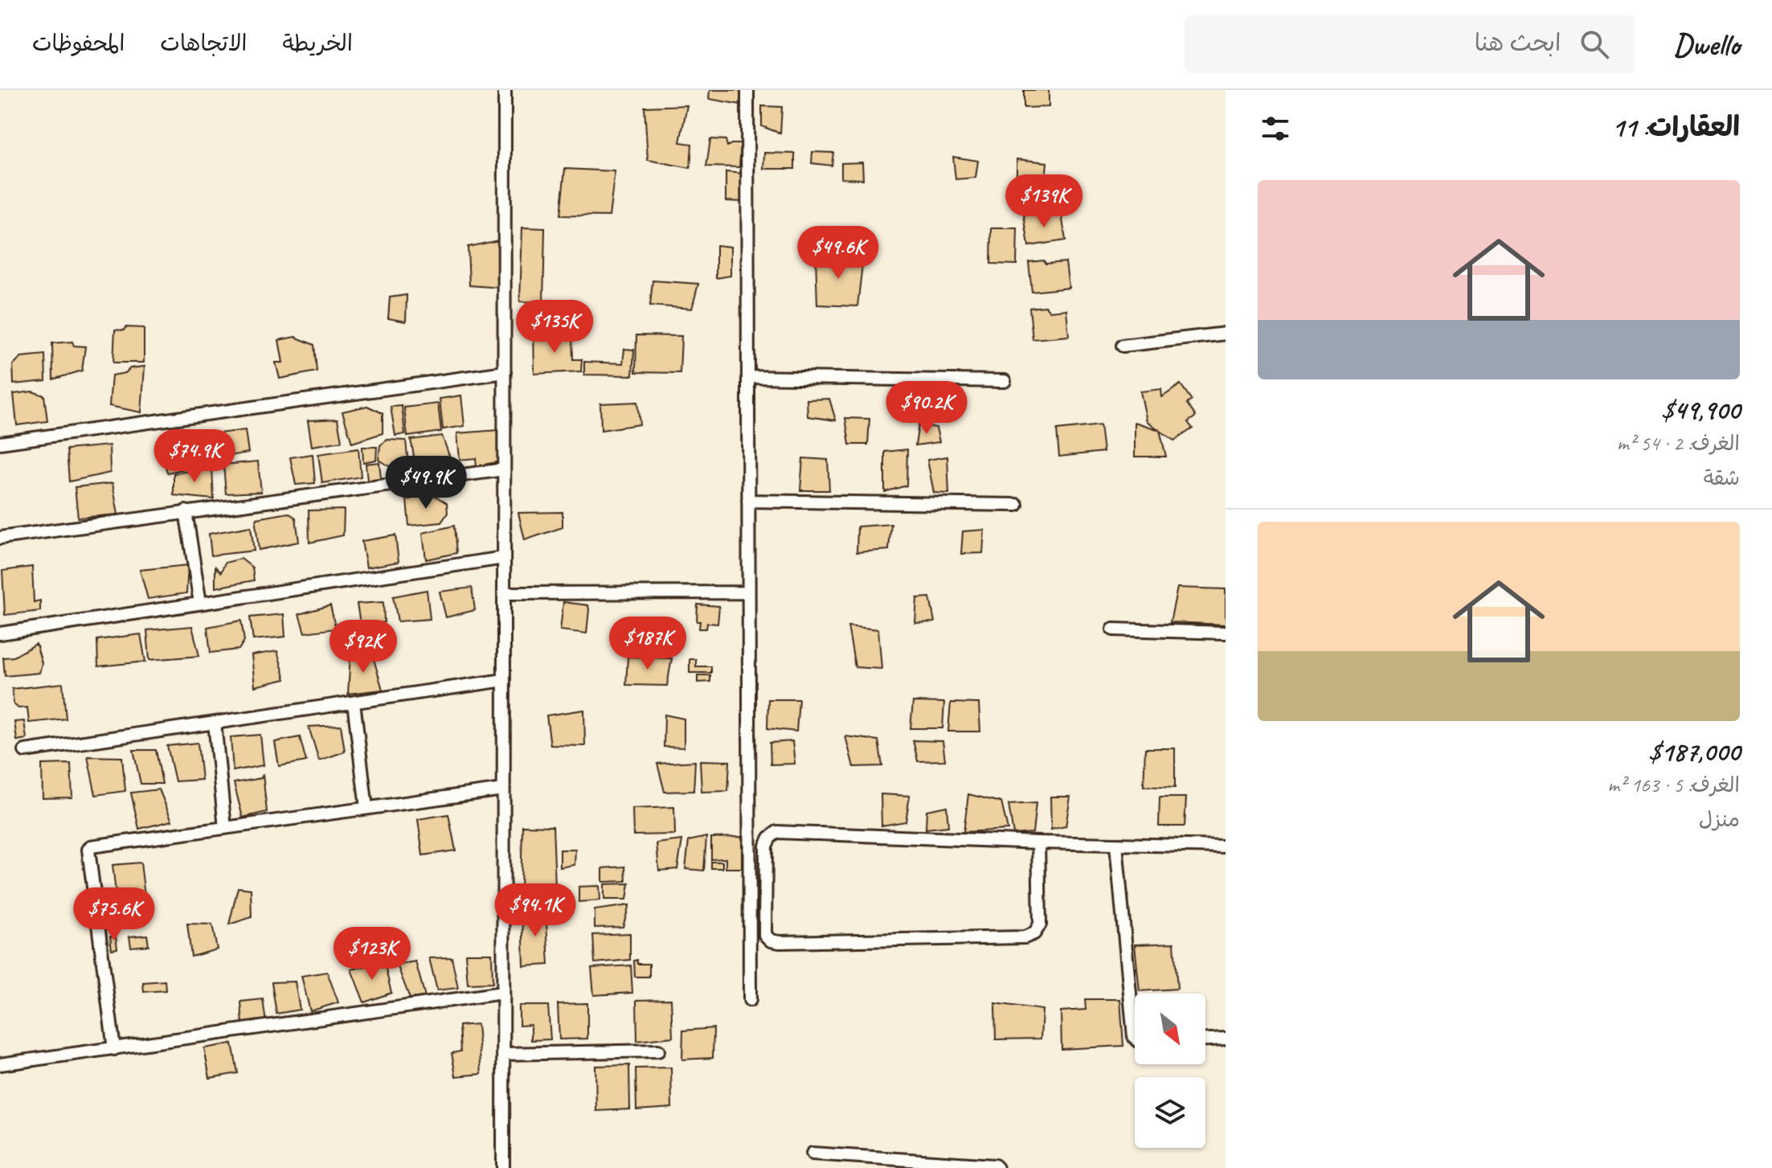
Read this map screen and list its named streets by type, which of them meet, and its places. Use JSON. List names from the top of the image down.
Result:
{
  "north": "bottom right",
  "page": {
    "header": "Dwello",
    "search": "ابحث هنا",
    "nav": ["الخريطة", "الاتجاهات", "المحفوظات"],
    "heading": "العقارات: 11",
    "list": [
      {
        "name": "$49,900",
        "note": "الغرف: 2 · 54 m² · شقة"
      },
      {
        "name": "$187,000",
        "note": "الغرف: 5 · 163 m² · منزل"
      }
    ],
    "price": [
      "$139K",
      "$49.6K",
      "$135K",
      "$90.2K",
      "$74.9K",
      "$49.9K",
      "$187K",
      "$92K",
      "$94.1K",
      "$75.6K",
      "$123K"
    ]
  }
}
